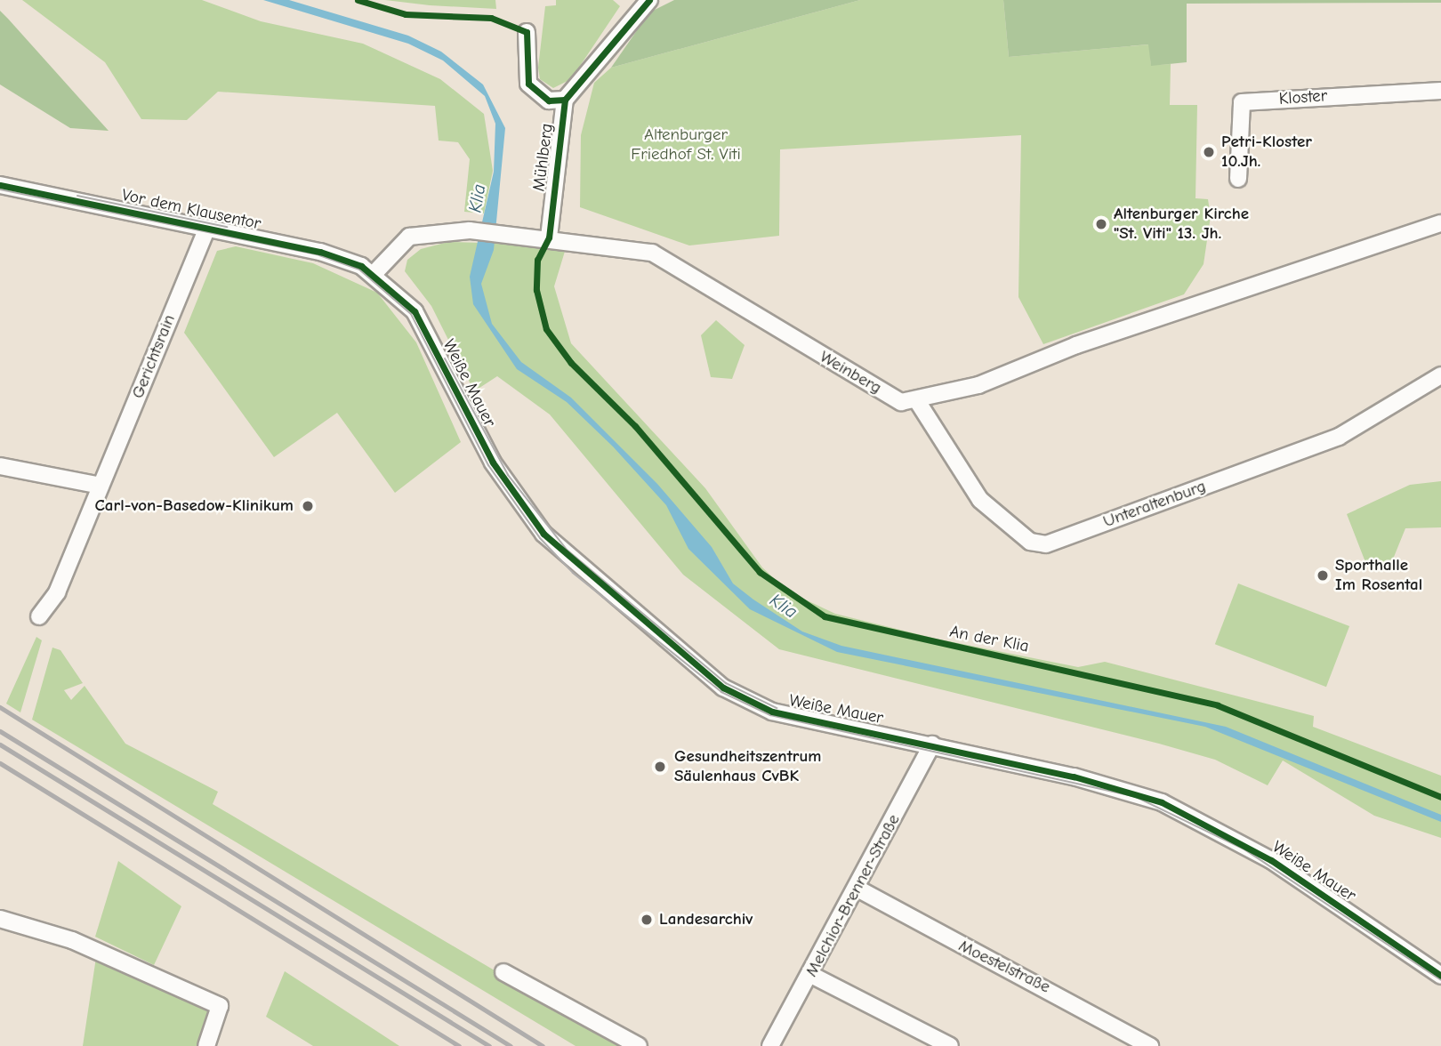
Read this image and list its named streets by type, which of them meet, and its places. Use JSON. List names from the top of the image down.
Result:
{
  "streets": {
    "street": [
      "Kloster",
      "Mühlberg",
      "Vor dem Klausentor",
      "Gerichtsrain",
      "Weinberg",
      "Weiße Mauer",
      "Unteraltenburg",
      "Melchior-Brenner-Straße",
      "Moestelstraße"
    ],
    "cycle path": ["An der Klia"]
  },
  "crossings": [
    ["Mühlberg", "Weinberg"],
    ["Vor dem Klausentor", "Gerichtsrain"],
    ["Vor dem Klausentor", "Weinberg"],
    ["Vor dem Klausentor", "Weiße Mauer"],
    ["Weinberg", "Weiße Mauer"],
    ["Weinberg", "Unteraltenburg"],
    ["Weiße Mauer", "Melchior-Brenner-Straße"],
    ["Melchior-Brenner-Straße", "Moestelstraße"]
  ],
  "water": ["Klia"],
  "parks": ["Altenburger Friedhof St. Viti"],
  "places": [
    "Petri-Kloster 10.Jh.",
    "Altenburger Kirche \"St. Viti\" 13. Jh.",
    "Carl-von-Basedow-Klinikum",
    "Sporthalle Im Rosental",
    "Gesundheitszentrum Säulenhaus CvBK",
    "Landesarchiv"
  ]
}
